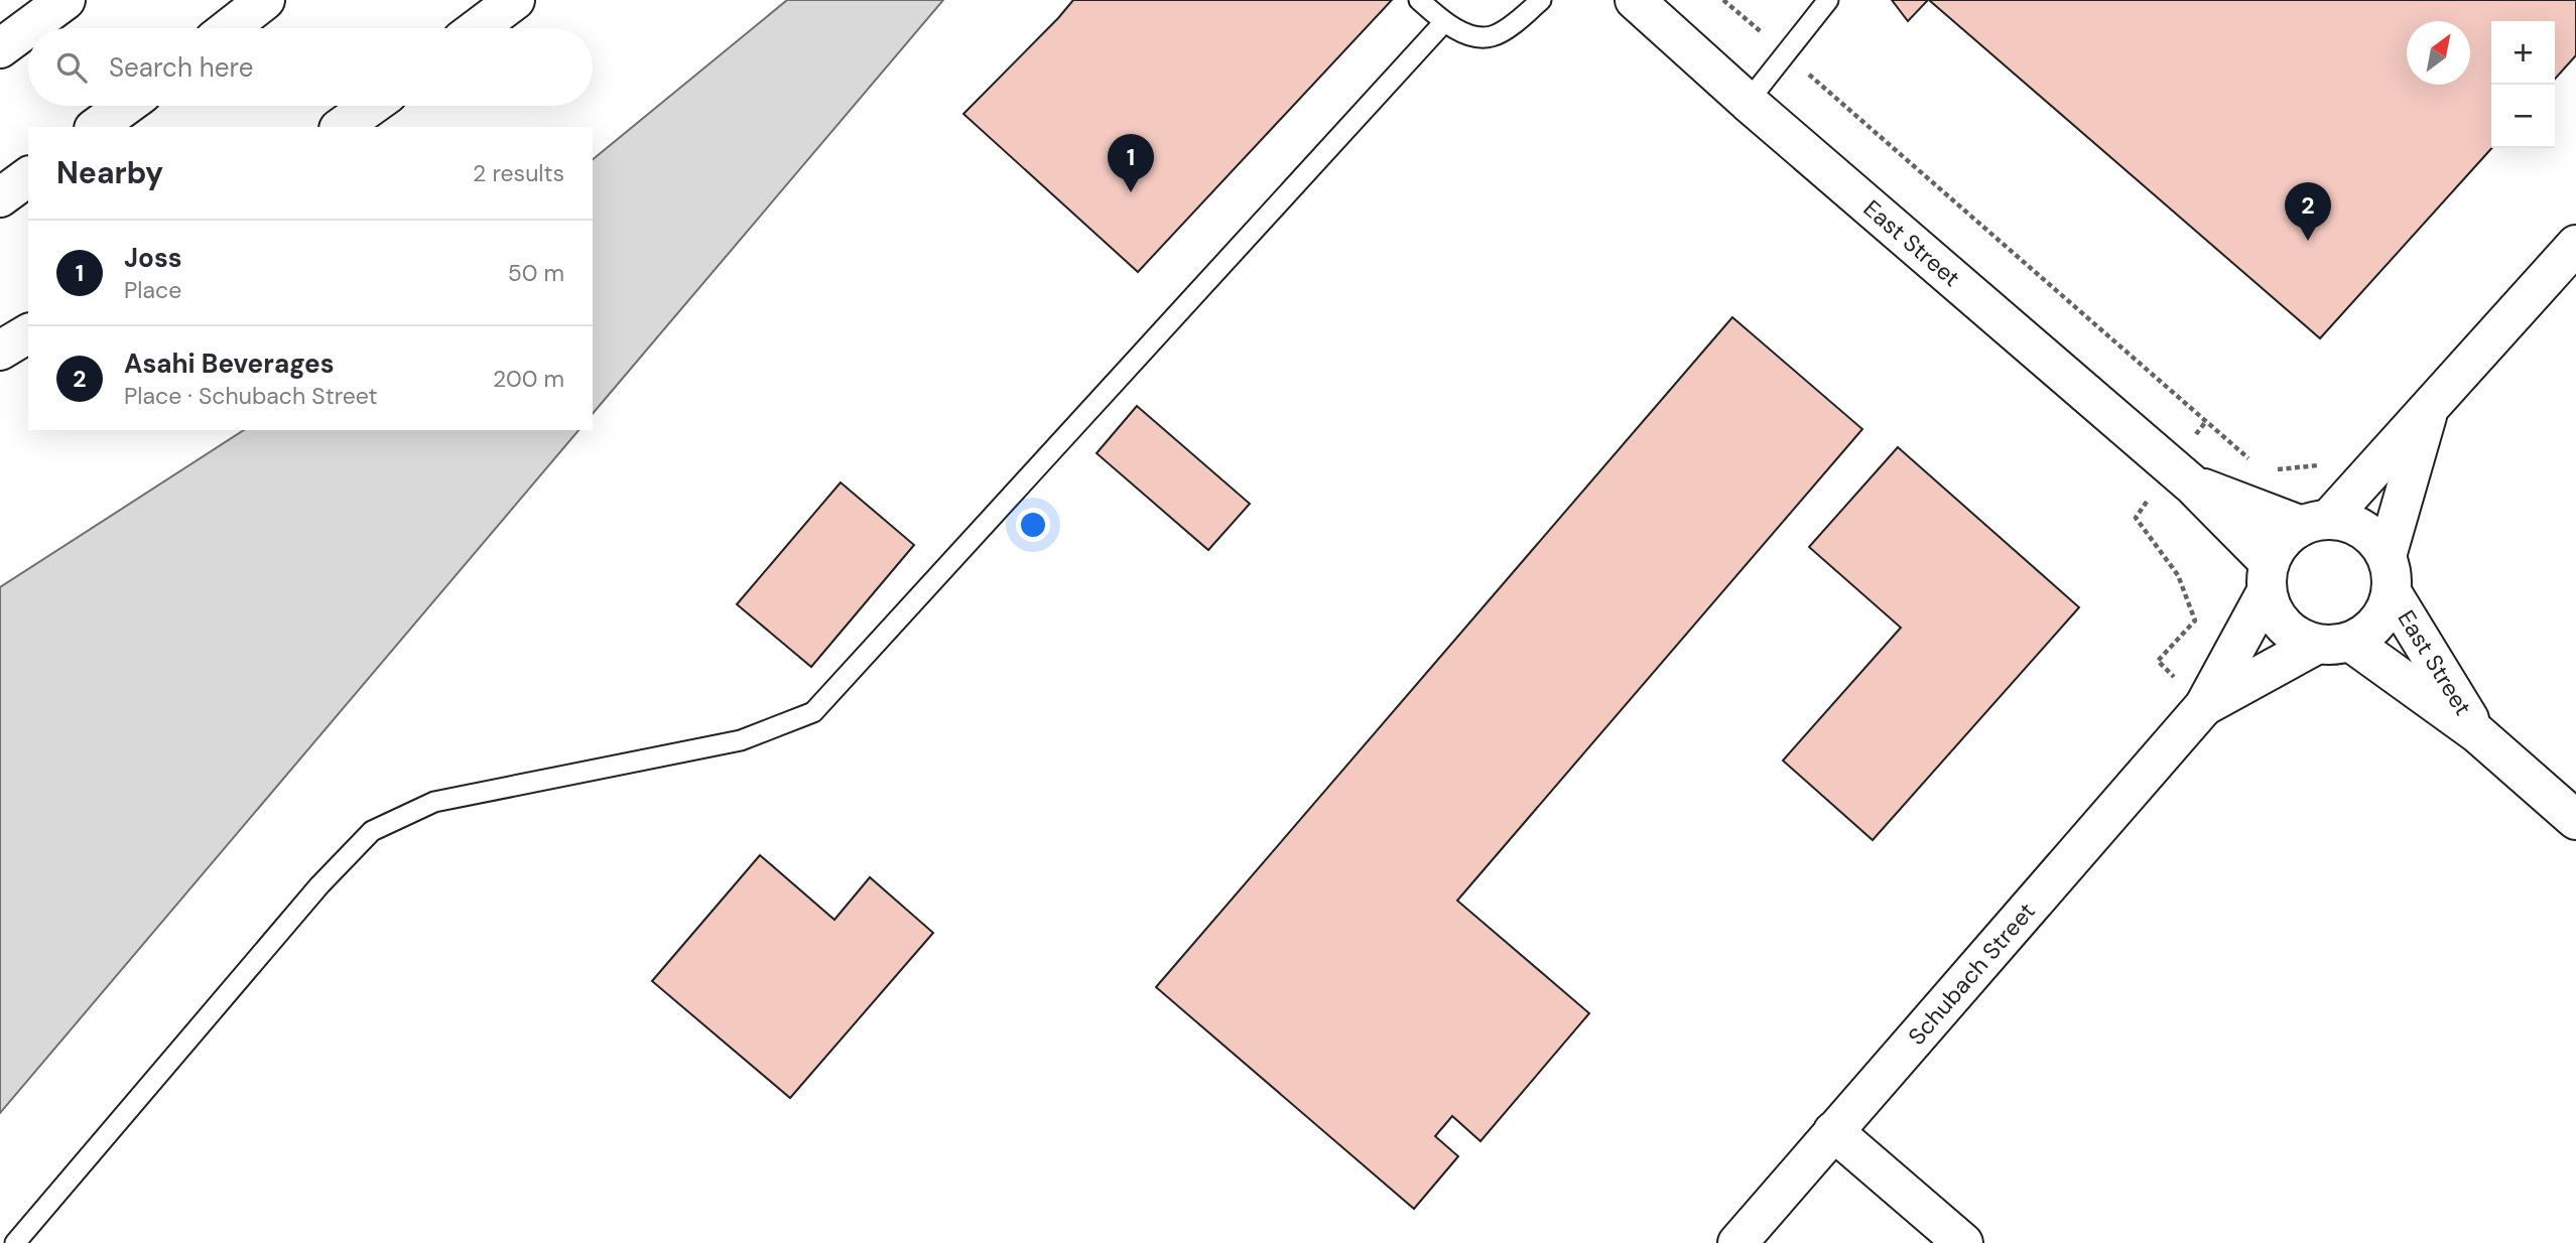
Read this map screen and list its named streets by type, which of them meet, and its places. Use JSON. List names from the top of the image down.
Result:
{
  "streets": {
    "main road": ["East Street", "Schubach Street"]
  },
  "crossings": [
    ["East Street", "Schubach Street"]
  ],
  "north": "top right",
  "page": {
    "map_buttons": ["+", "−"],
    "search": "Search here",
    "heading": ["Nearby", "2 results"],
    "pins": ["1", "2"],
    "list": [
      {
        "mark": "1",
        "name": "Joss",
        "note": "Place",
        "value": "50 m"
      },
      {
        "mark": "2",
        "name": "Asahi Beverages",
        "note": "Place · Schubach Street",
        "value": "200 m"
      }
    ]
  }
}
